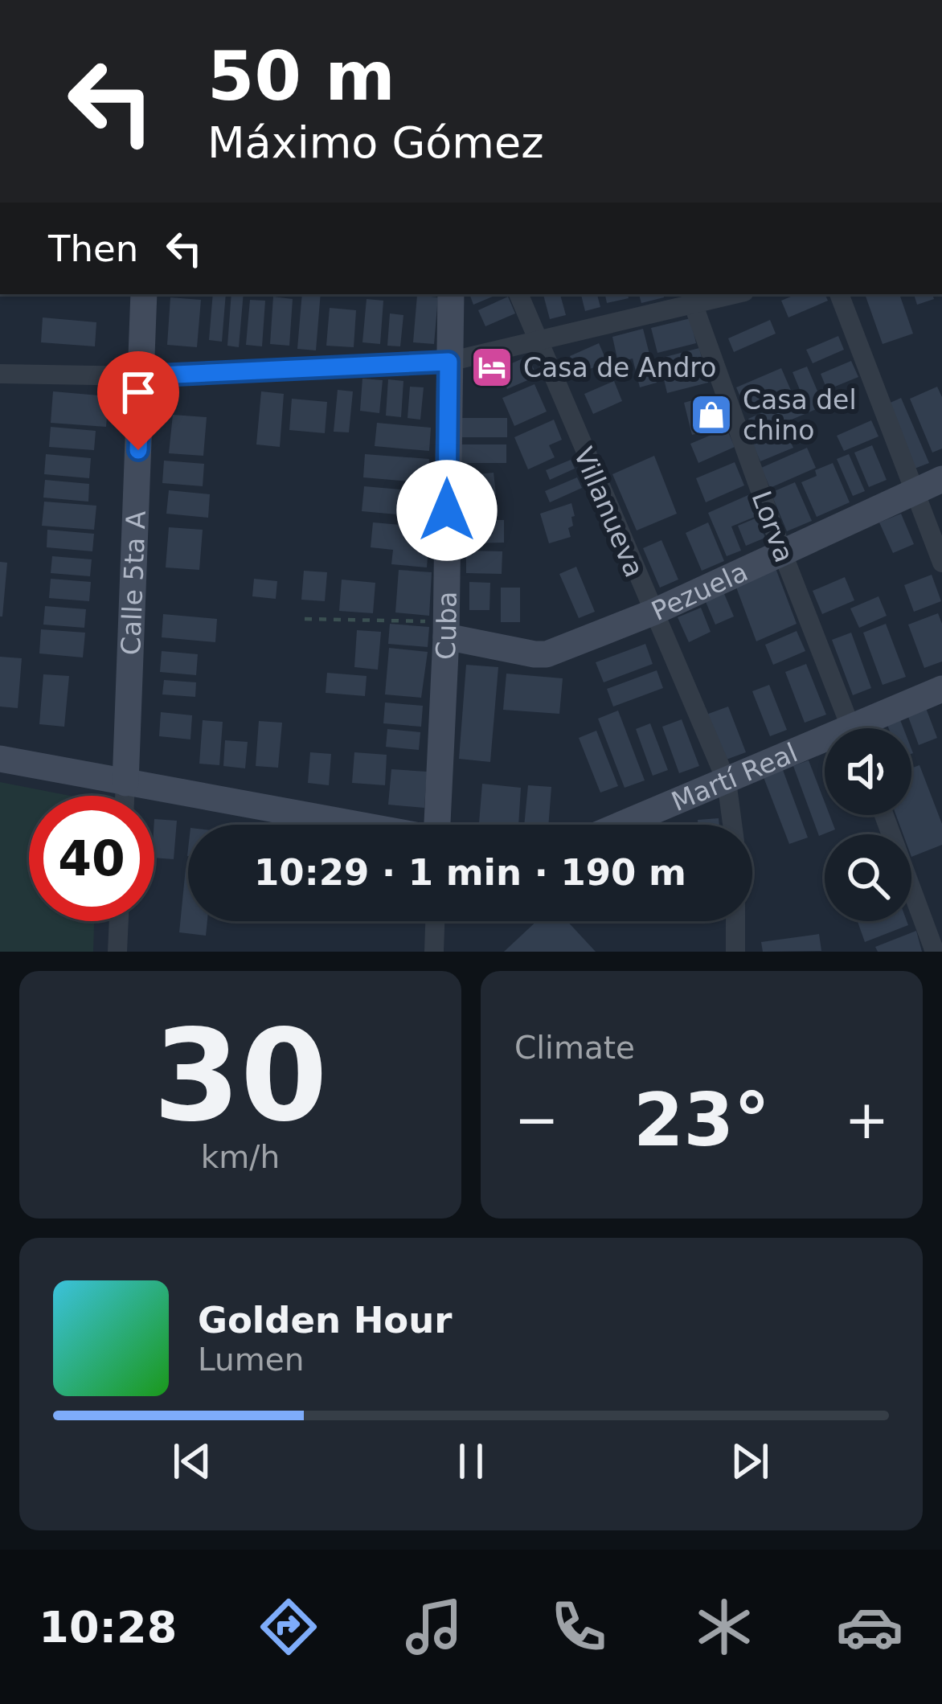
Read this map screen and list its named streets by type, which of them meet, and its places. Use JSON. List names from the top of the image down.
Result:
{
  "streets": {
    "main road": [
      "Calle 5ta A",
      "Pezuela",
      "Cuba",
      "Martí Real"
    ],
    "street": ["Villanueva", "Lorva"]
  },
  "crossings": [
    ["Villanueva", "Pezuela"],
    ["Villanueva", "Martí Real"],
    ["Lorva", "Pezuela"],
    ["Pezuela", "Cuba"]
  ],
  "places": {
    "hotel": ["Casa de Andro"],
    "shop": ["Casa del chino"]
  },
  "page": {
    "turn": ["50 m", "Máximo Gómez"],
    "then": "Then",
    "limit": "40",
    "trip": "10:29 · 1 min · 190 m",
    "tile": [
      ["30", "km/h"],
      "Climate"
    ],
    "heat": ["−", "23°", "+"],
    "song": ["Golden Hour", "Lumen"],
    "tabs": "10:28"
  }
}
